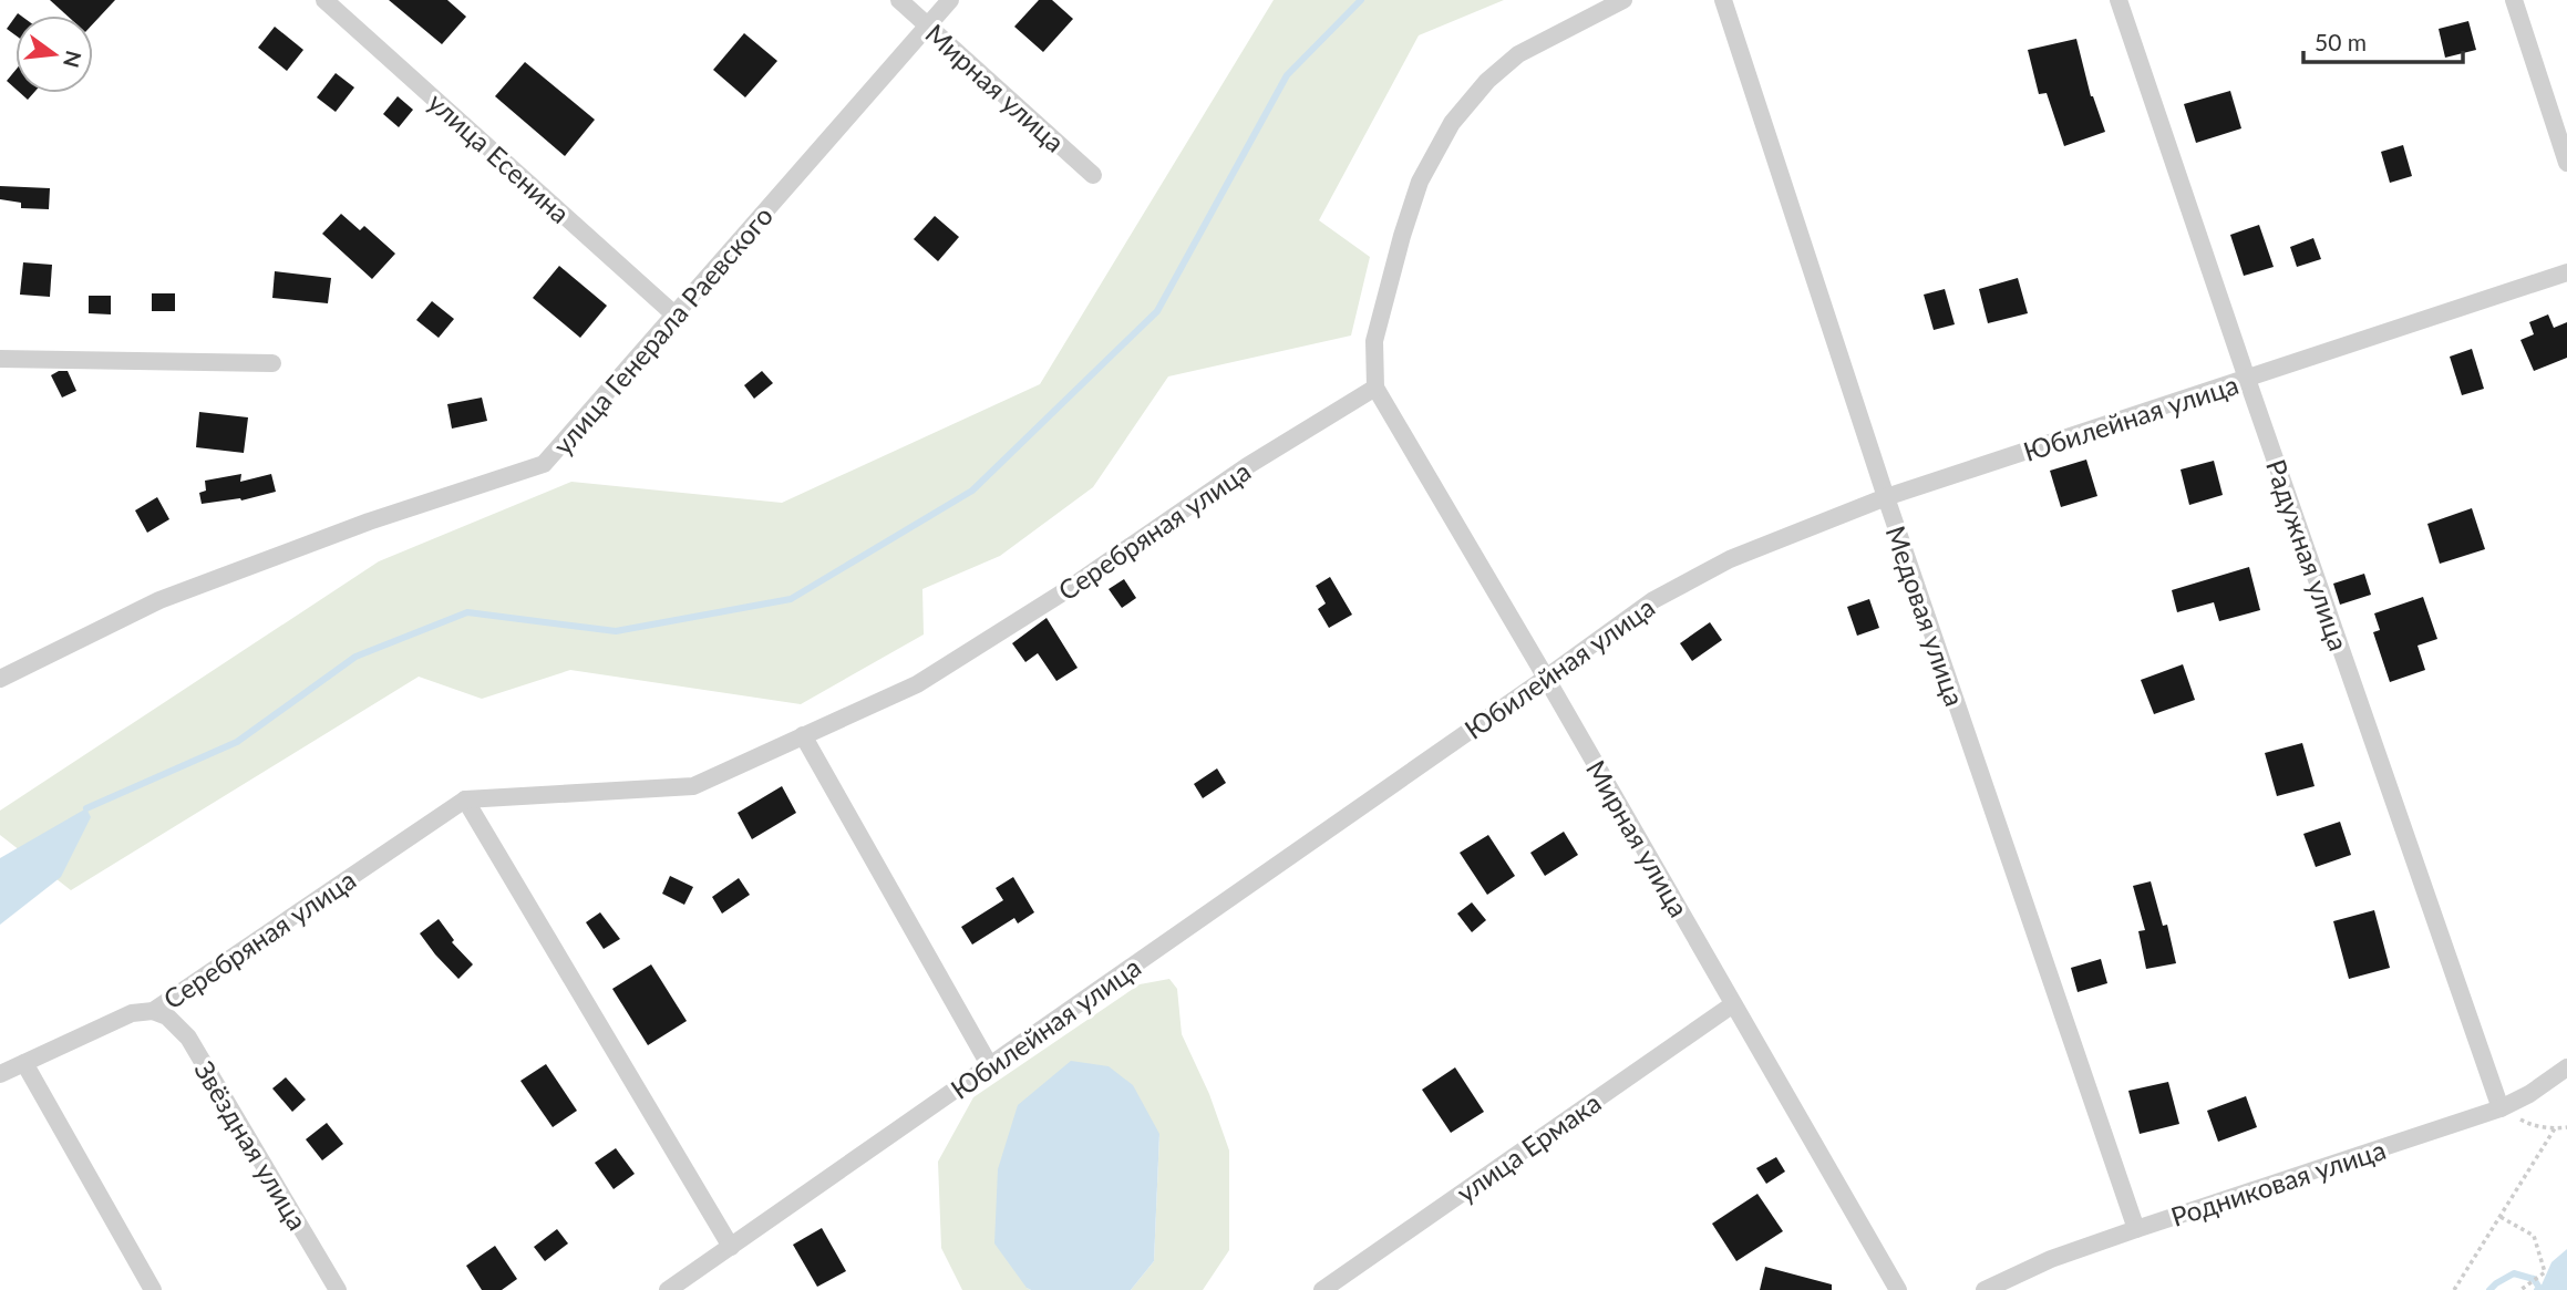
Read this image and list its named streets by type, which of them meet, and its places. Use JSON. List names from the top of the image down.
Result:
{
  "streets": {
    "street": [
      "Мирная улица",
      "улица Есенина",
      "улица Генерала Раевского",
      "Юбилейная улица",
      "Серебряная улица",
      "Радужная улица",
      "Медовая улица",
      "Звёздная улица",
      "улица Ермака",
      "Родниковая улица"
    ]
  },
  "crossings": [
    ["Мирная улица", "улица Генерала Раевского"],
    ["Мирная улица", "Юбилейная улица"],
    ["Мирная улица", "Серебряная улица"],
    ["Мирная улица", "улица Ермака"],
    ["улица Есенина", "улица Генерала Раевского"],
    ["Юбилейная улица", "Радужная улица"],
    ["Юбилейная улица", "Медовая улица"],
    ["Серебряная улица", "Звёздная улица"],
    ["Радужная улица", "Родниковая улица"],
    ["Медовая улица", "Родниковая улица"]
  ],
  "scale_bar": "50 m",
  "north": "right"
}
